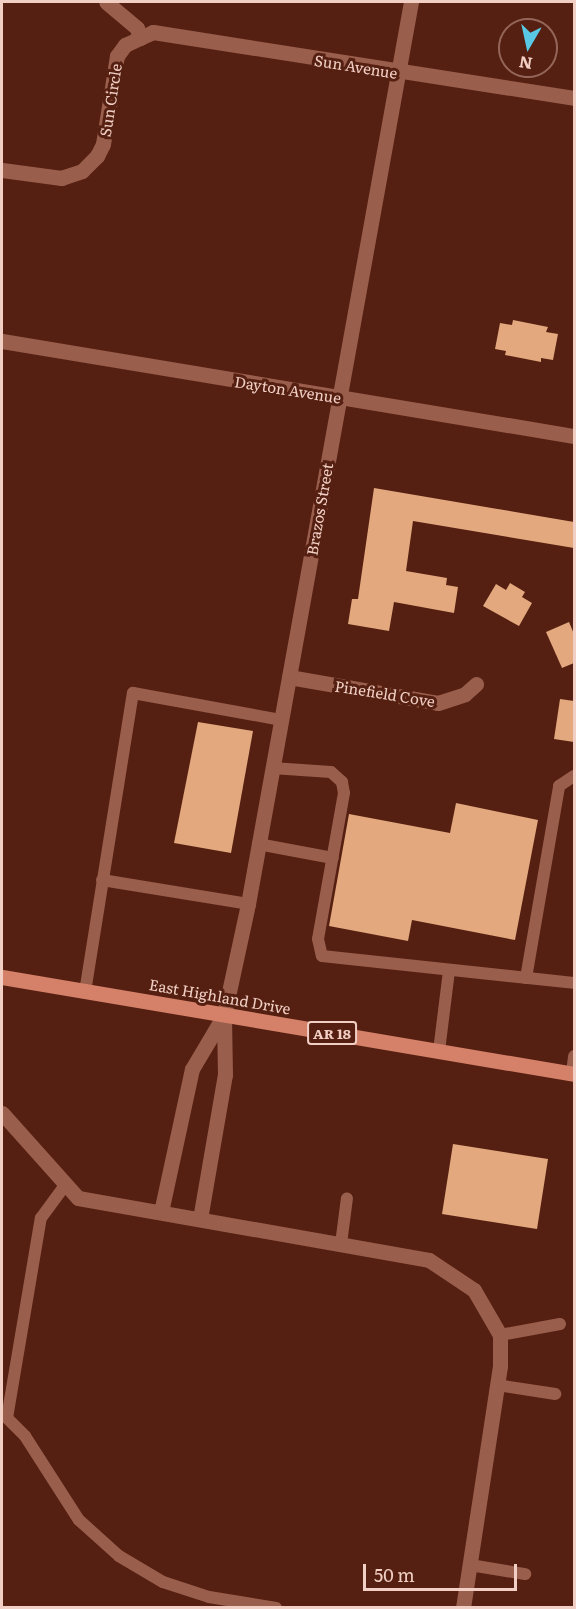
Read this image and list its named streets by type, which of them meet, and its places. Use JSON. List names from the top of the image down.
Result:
{
  "streets": {
    "main road": ["East Highland Drive", "AR 18"],
    "street": [
      "Sun Avenue",
      "Sun Circle",
      "Dayton Avenue",
      "Brazos Street",
      "Pinefield Cove"
    ]
  },
  "crossings": [
    ["Sun Avenue", "Sun Circle"],
    ["Sun Avenue", "Brazos Street"],
    ["Dayton Avenue", "Brazos Street"],
    ["Brazos Street", "Pinefield Cove"],
    ["Brazos Street", "East Highland Drive"]
  ],
  "scale_bar": "50 m",
  "north": "bottom"
}
